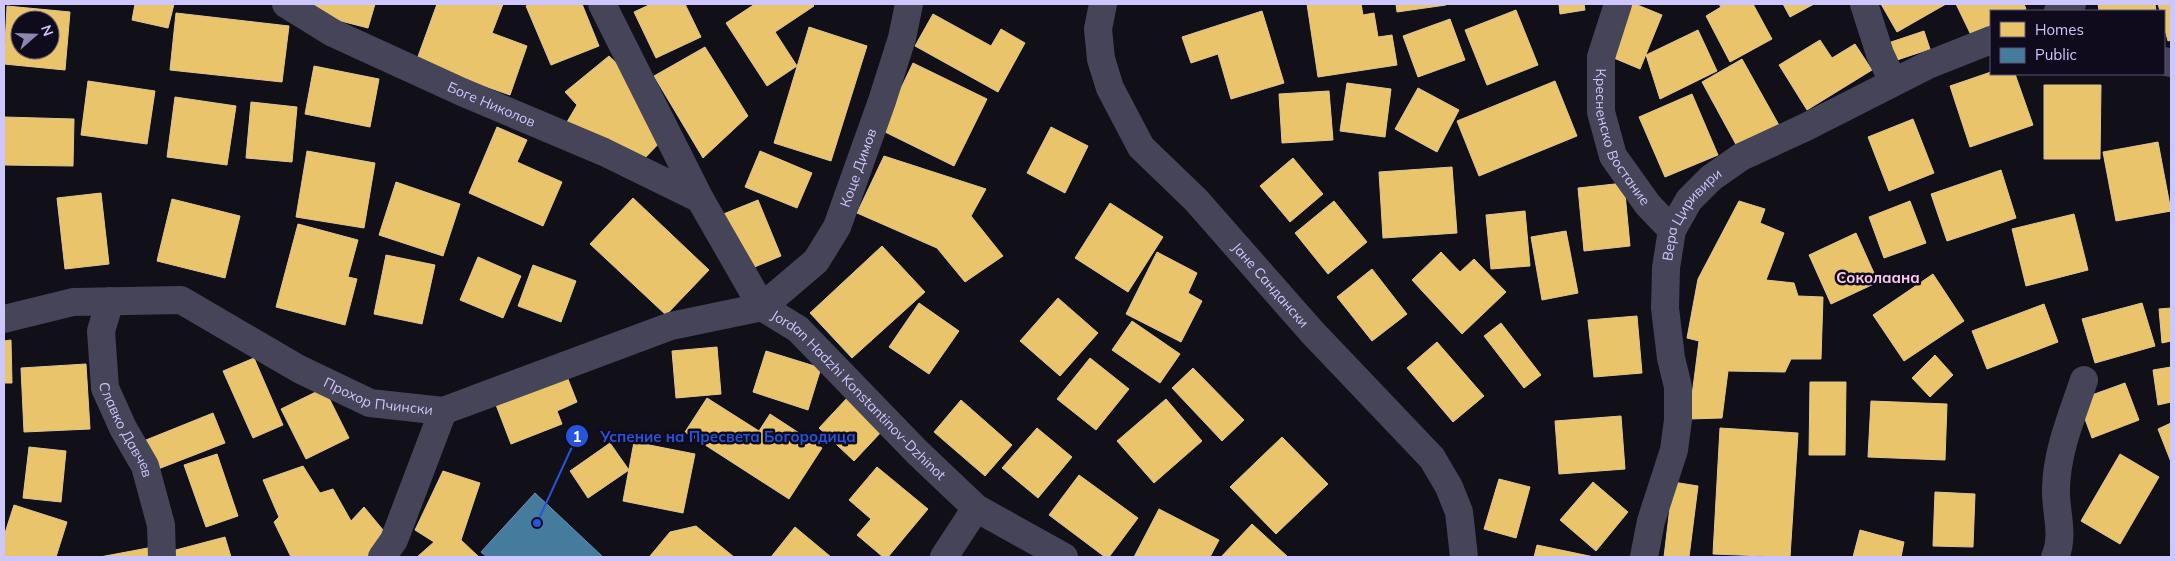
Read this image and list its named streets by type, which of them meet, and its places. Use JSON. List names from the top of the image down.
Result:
{
  "streets": {
    "street": [
      "Боге Николов",
      "Кресненско Востание",
      "Коце Димов",
      "Вера Циривири",
      "Јане Сандански",
      "Прохор Пчински",
      "Jordan Hadzhi Konstantinov-Dzhinot",
      "Славко Давчев"
    ]
  },
  "crossings": [
    ["Боге Николов", "Jordan Hadzhi Konstantinov-Dzhinot"],
    ["Кресненско Востание", "Вера Циривири"],
    ["Коце Димов", "Прохор Пчински"],
    ["Коце Димов", "Jordan Hadzhi Konstantinov-Dzhinot"],
    ["Прохор Пчински", "Jordan Hadzhi Konstantinov-Dzhinot"],
    ["Прохор Пчински", "Славко Давчев"]
  ],
  "districts": ["Соколаана"],
  "places": ["Успение на Пресвета Богородица"],
  "legend": ["Homes", "Public"],
  "north": "right"
}
